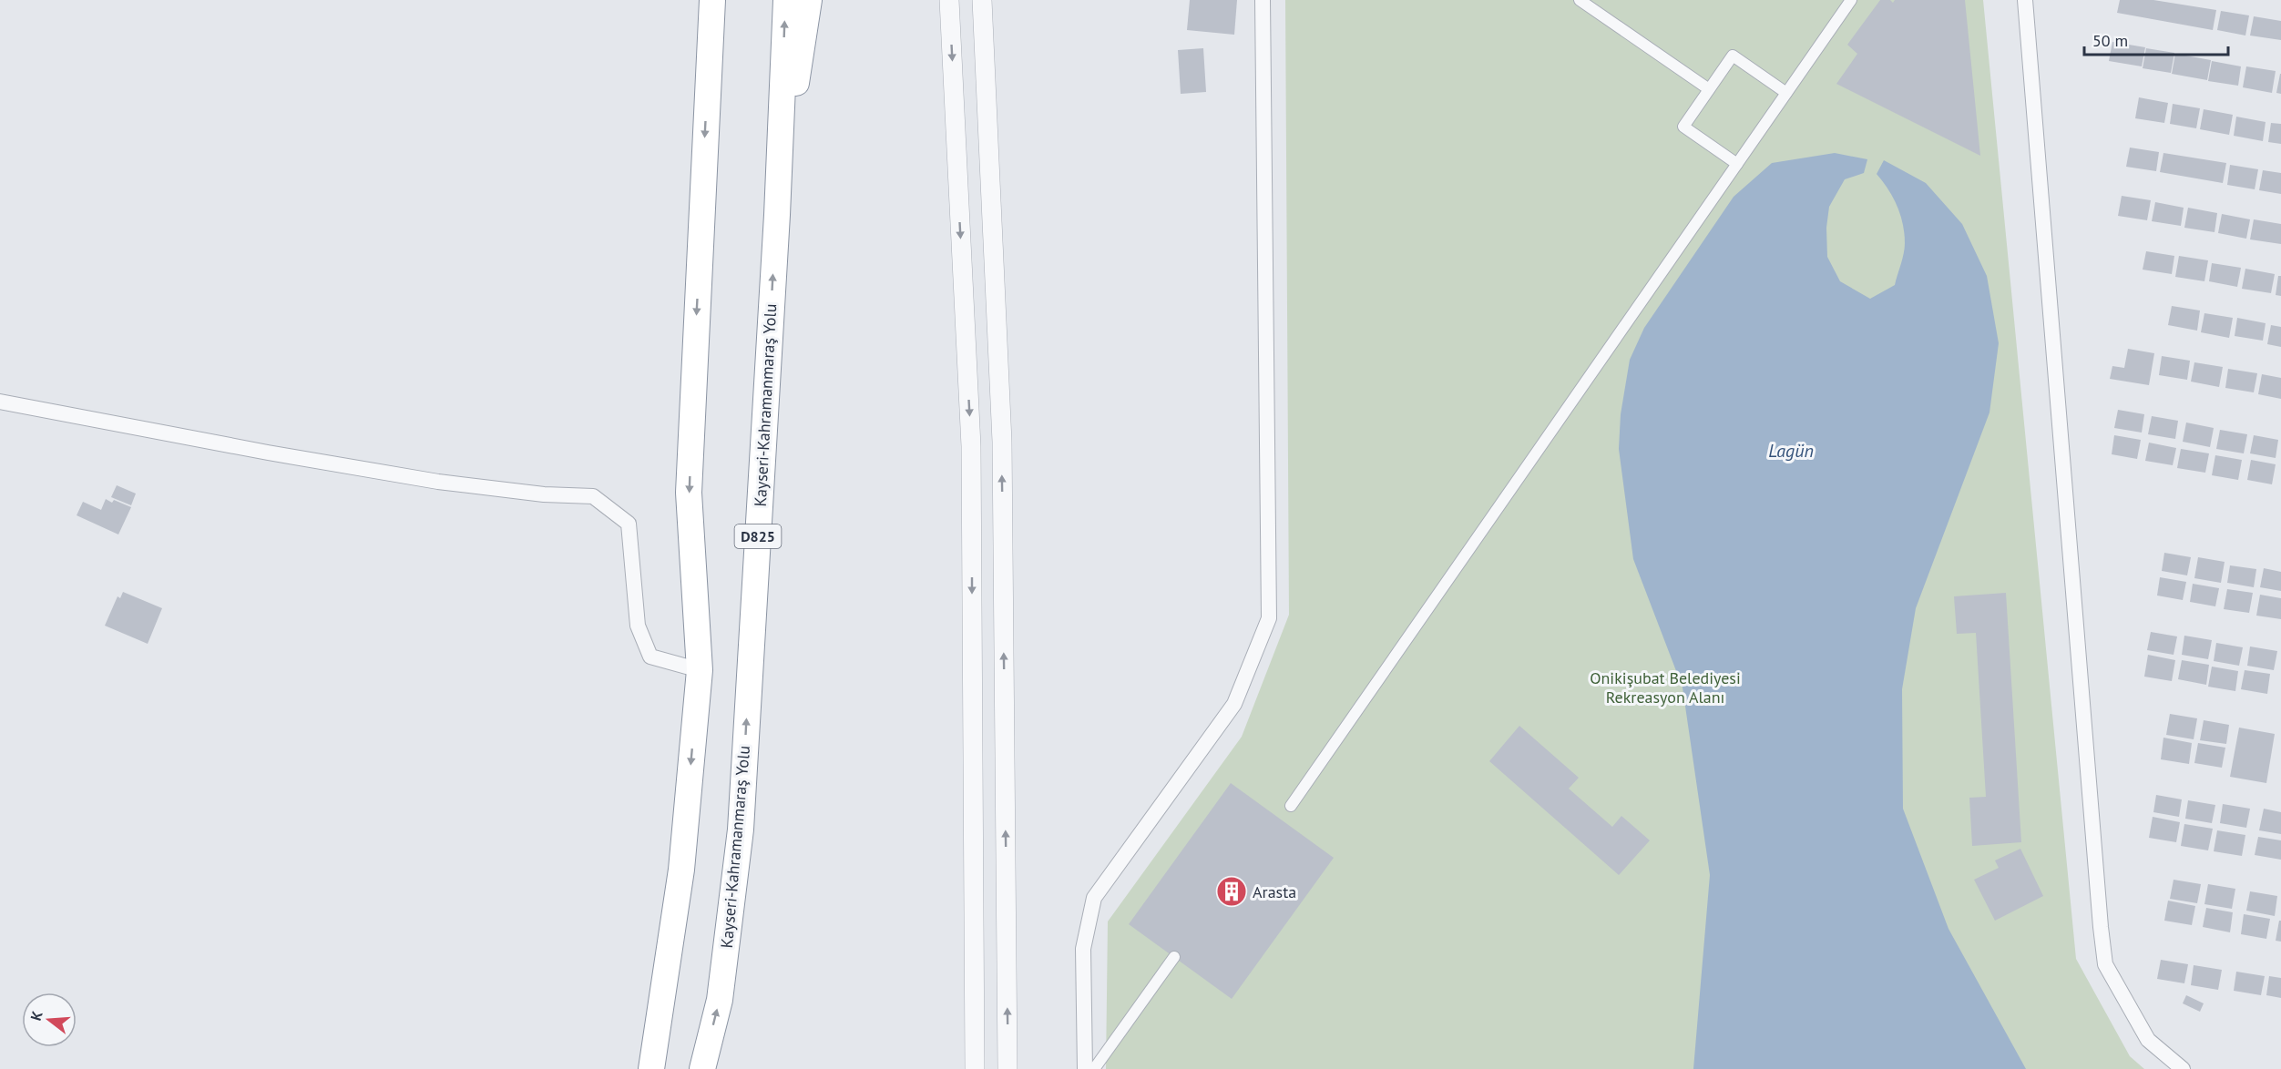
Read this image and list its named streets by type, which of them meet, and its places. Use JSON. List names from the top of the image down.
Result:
{
  "streets": {
    "highway": ["Kayseri-Kahramanmaraş Yolu", "D825"]
  },
  "water": ["Lagün"],
  "parks": ["Onikişubat Belediyesi Rekreasyon Alanı"],
  "places": {
    "building": ["Arasta"]
  },
  "scale_bar": "50 m",
  "north": "left"
}
